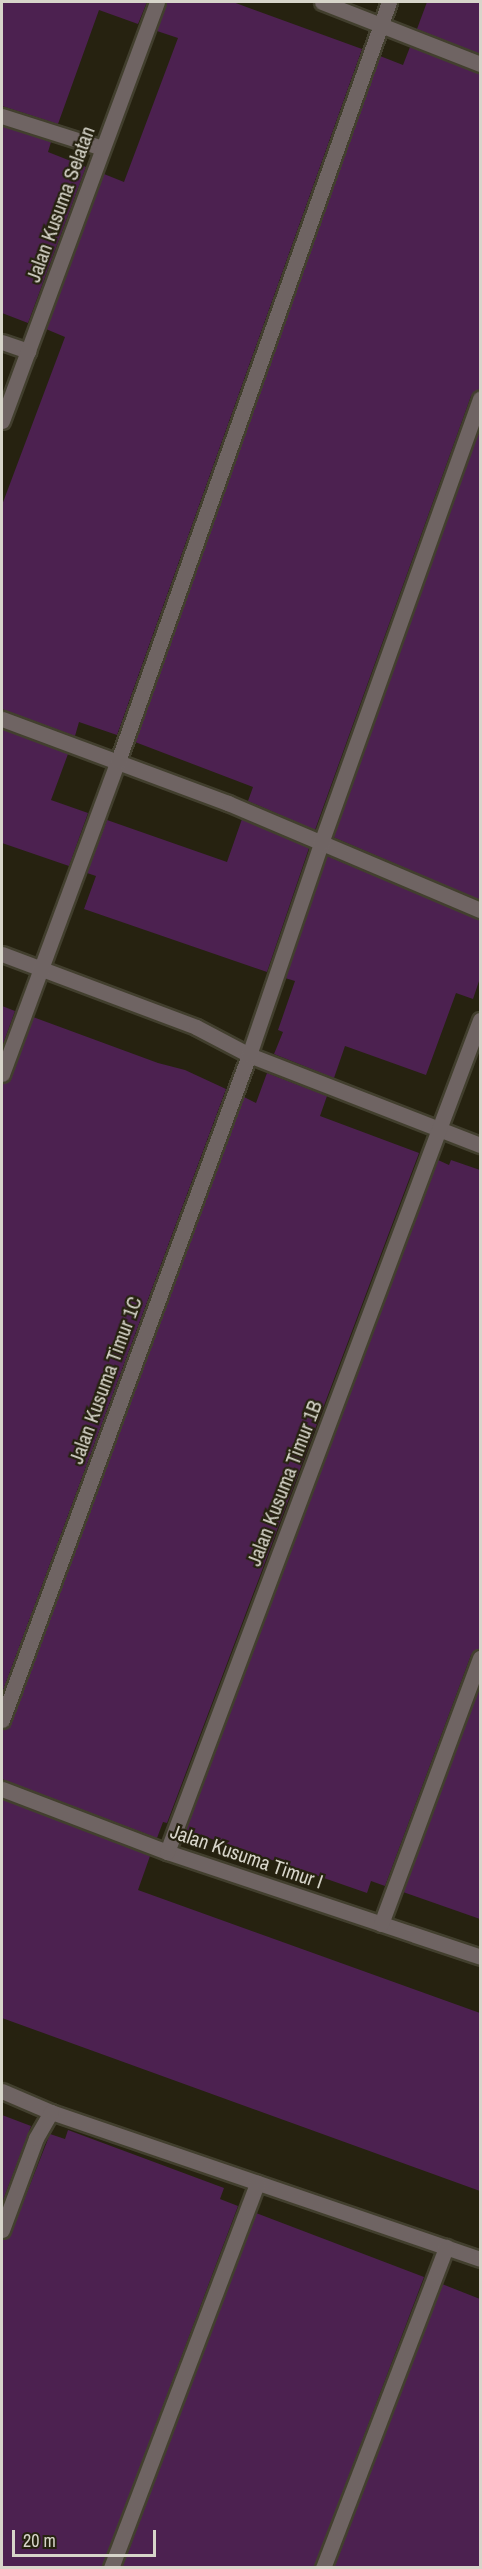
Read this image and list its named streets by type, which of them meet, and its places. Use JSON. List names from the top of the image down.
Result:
{
  "streets": {
    "street": [
      "Jalan Kusuma Selatan",
      "Jalan Kusuma Timur 1C",
      "Jalan Kusuma Timur 1B",
      "Jalan Kusuma Timur I"
    ]
  },
  "crossings": [
    ["Jalan Kusuma Timur 1B", "Jalan Kusuma Timur I"]
  ],
  "scale_bar": "20 m"
}
